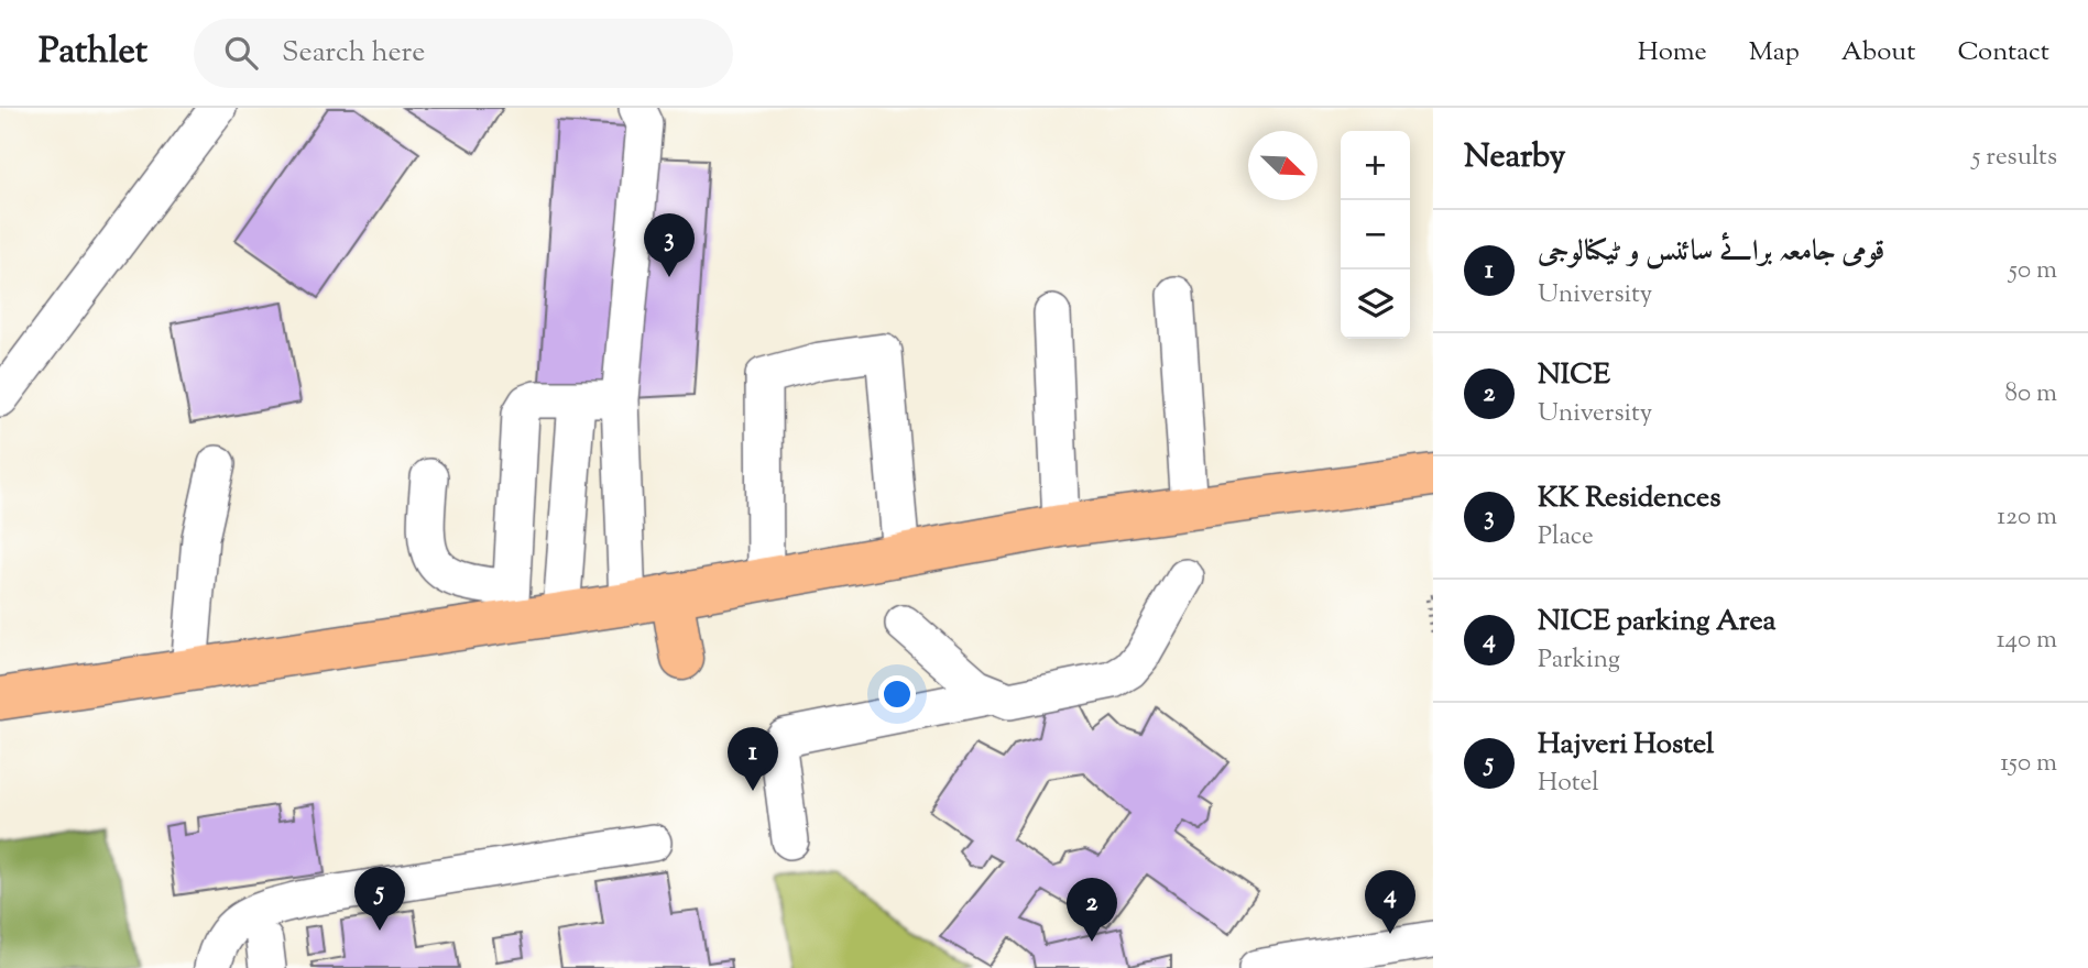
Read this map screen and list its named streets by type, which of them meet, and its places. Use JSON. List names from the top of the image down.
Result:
{
  "north": "bottom right",
  "page": {
    "header": "Pathlet",
    "search": "Search here",
    "nav": [
      "Home",
      "Map",
      "About",
      "Contact"
    ],
    "heading": ["Nearby", "5 results"],
    "map_buttons": ["+", "−"],
    "list": [
      {
        "mark": "1",
        "name": "قومی جامعہ برائے سائنس و ٹیکنالوجی",
        "note": "University",
        "value": "50 m"
      },
      {
        "mark": "2",
        "name": "NICE",
        "note": "University",
        "value": "80 m"
      },
      {
        "mark": "3",
        "name": "KK Residences",
        "note": "Place",
        "value": "120 m"
      },
      {
        "mark": "4",
        "name": "NICE parking Area",
        "note": "Parking",
        "value": "140 m"
      },
      {
        "mark": "5",
        "name": "Hajveri Hostel",
        "note": "Hotel",
        "value": "150 m"
      }
    ],
    "pins": [
      "3",
      "1",
      "5",
      "4",
      "2"
    ]
  }
}
